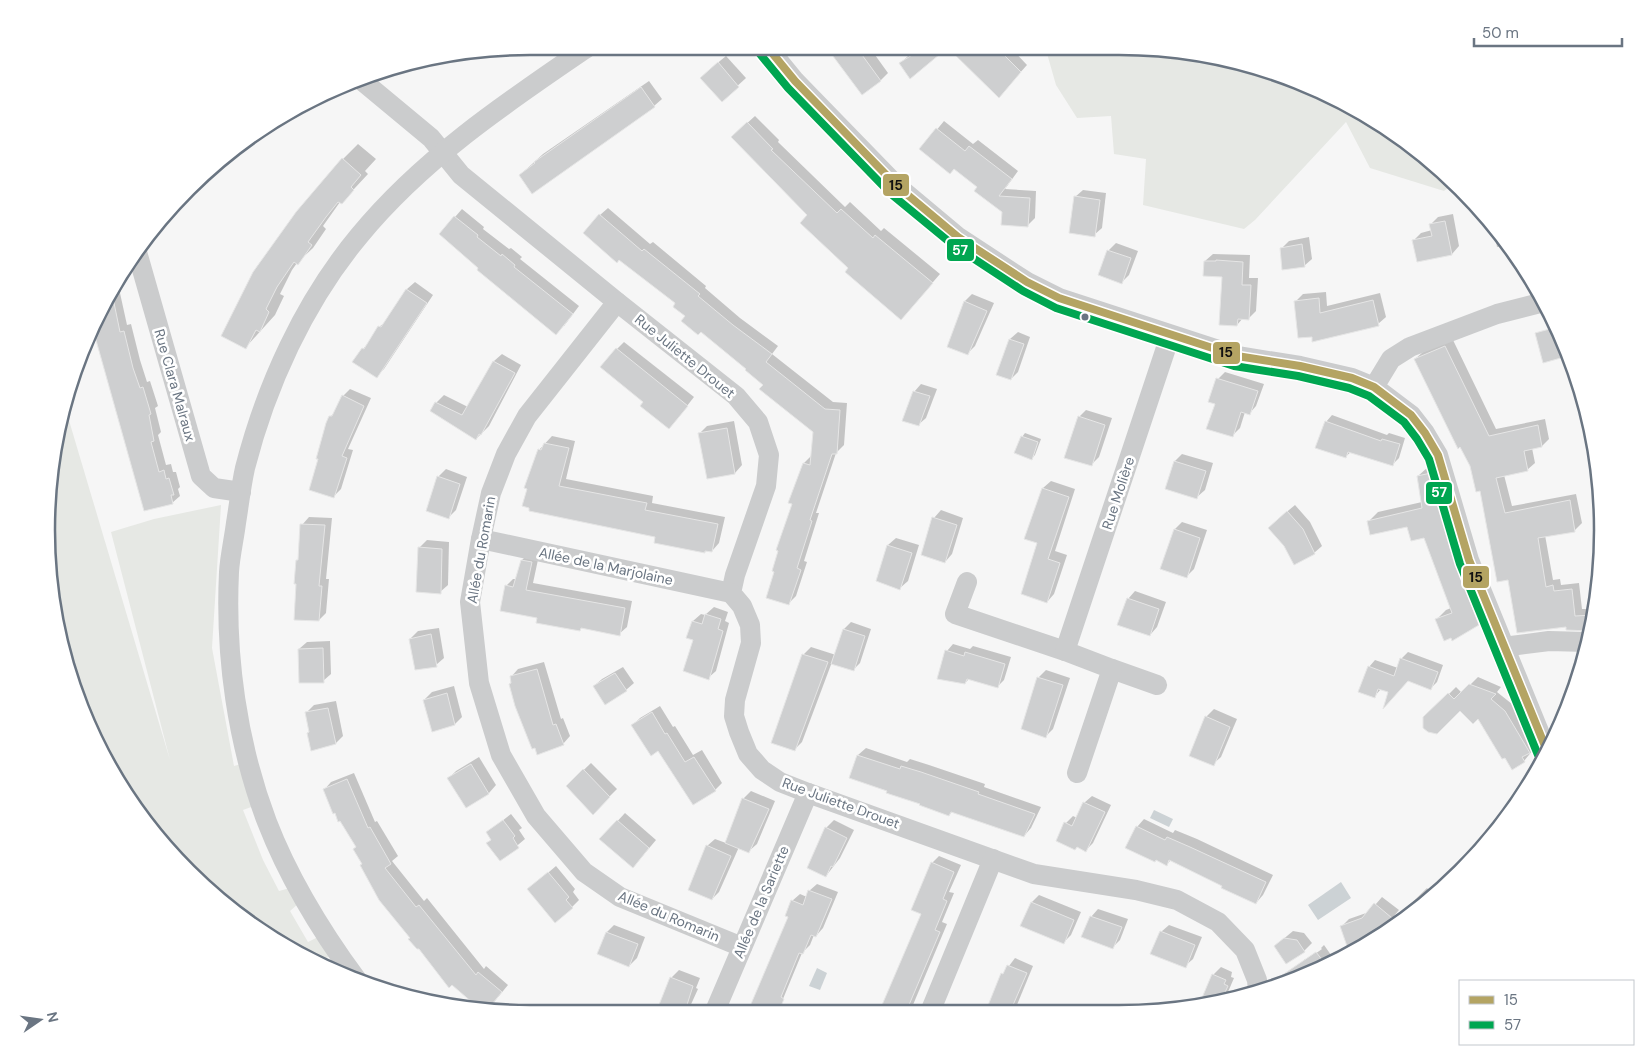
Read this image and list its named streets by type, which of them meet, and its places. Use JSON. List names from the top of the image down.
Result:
{
  "streets": {
    "street": [
      "Rue Juliette Drouet",
      "Rue Clara Malraux",
      "Rue Molière",
      "Allée du Romarin",
      "Allée de la Marjolaine",
      "Allée de la Sariette"
    ]
  },
  "crossings": [
    ["Rue Juliette Drouet", "Allée du Romarin"],
    ["Rue Juliette Drouet", "Allée de la Marjolaine"],
    ["Rue Juliette Drouet", "Allée de la Sariette"],
    ["Allée du Romarin", "Allée de la Marjolaine"],
    ["Allée du Romarin", "Allée de la Sariette"]
  ],
  "lines": ["transit line 15", "transit line 57"],
  "legend": ["15", "57"],
  "scale_bar": "50 m",
  "north": "right"
}
